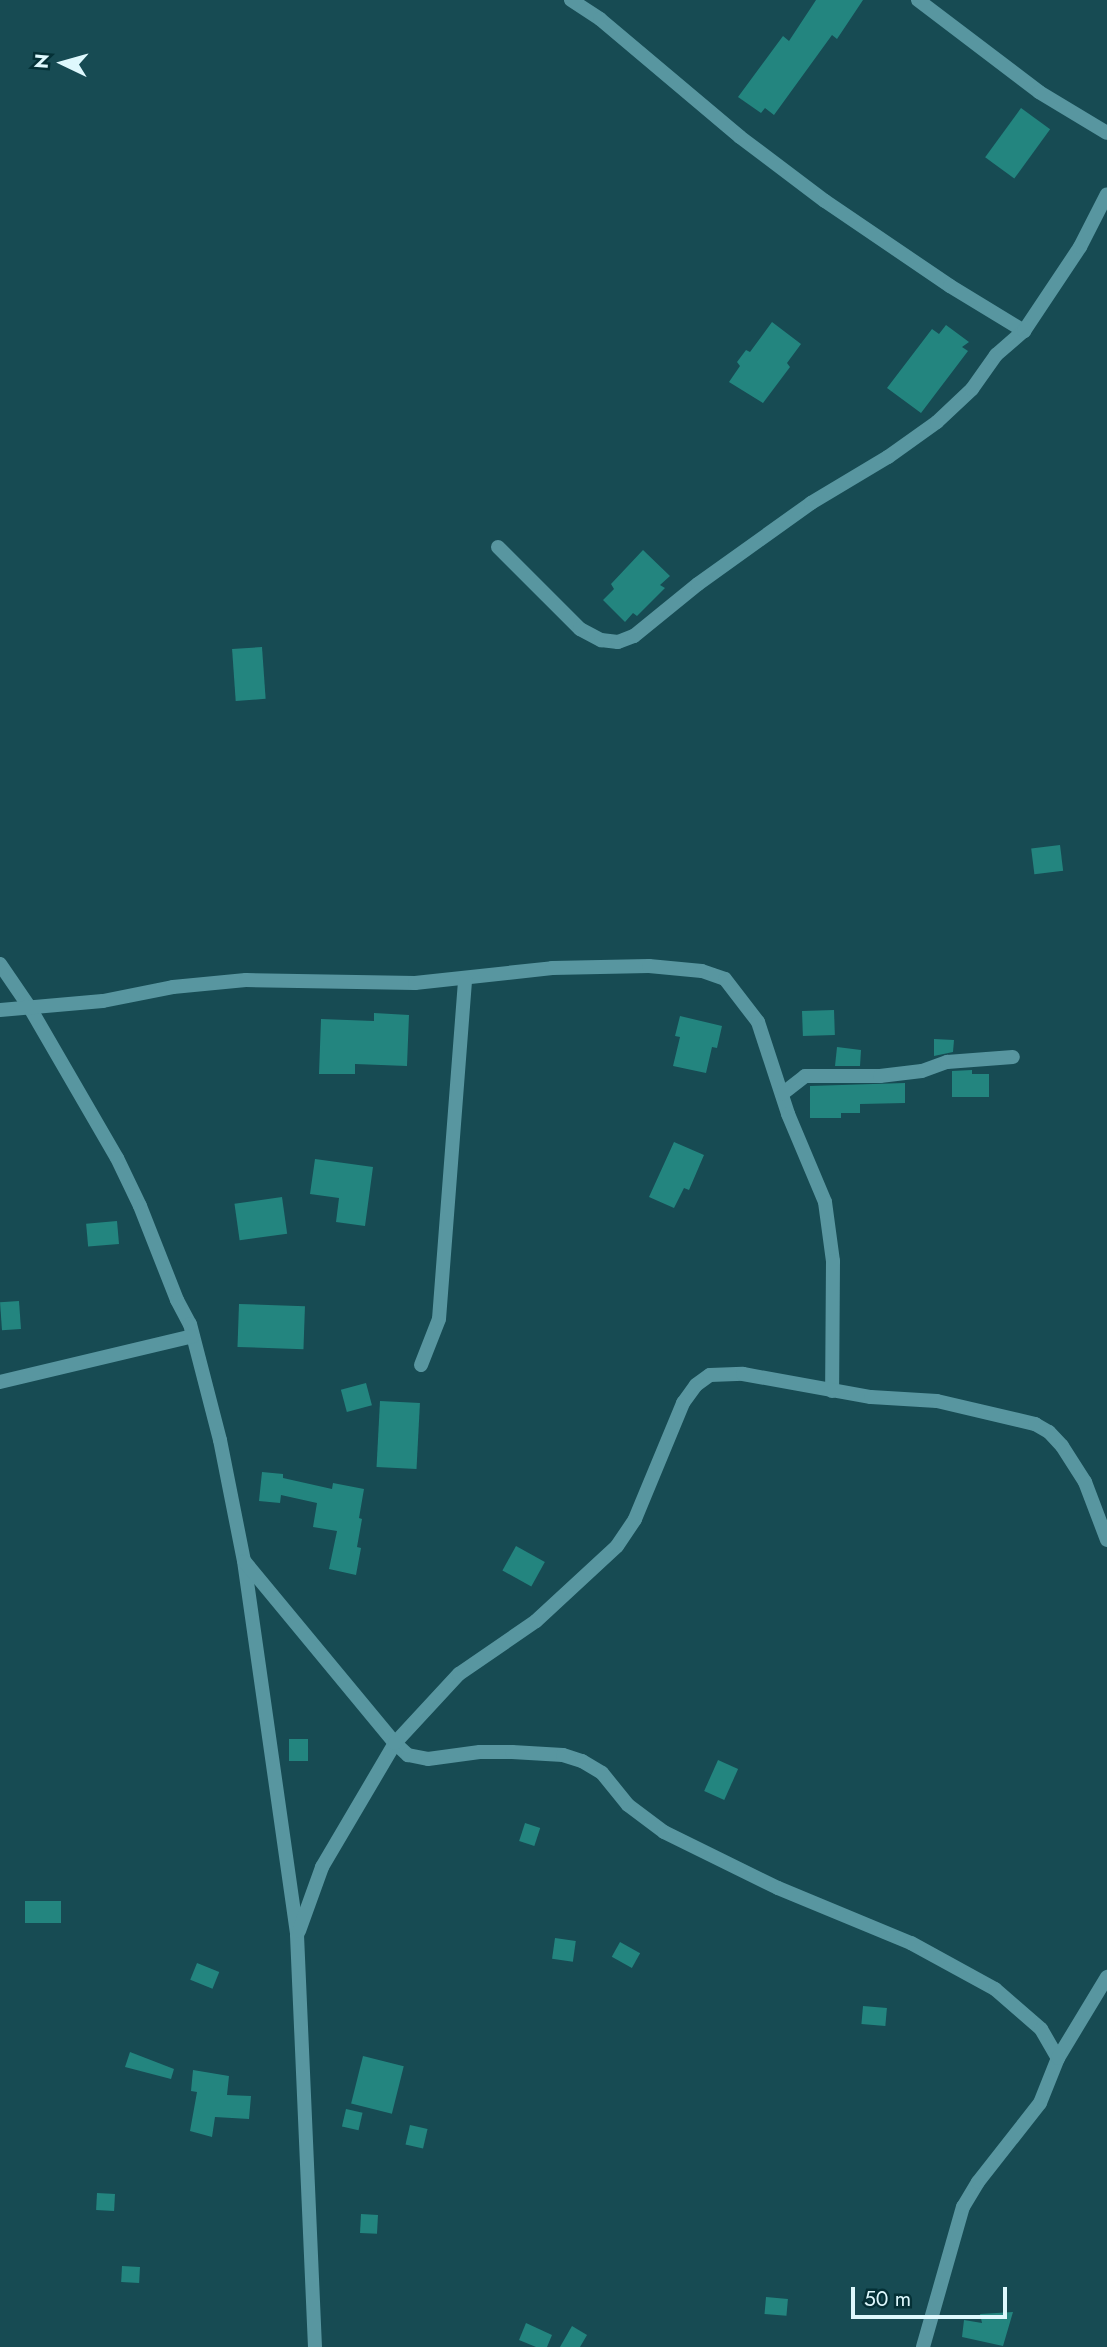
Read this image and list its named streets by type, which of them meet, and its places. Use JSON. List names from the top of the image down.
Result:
{
  "scale_bar": "50 m",
  "north": "left"
}
